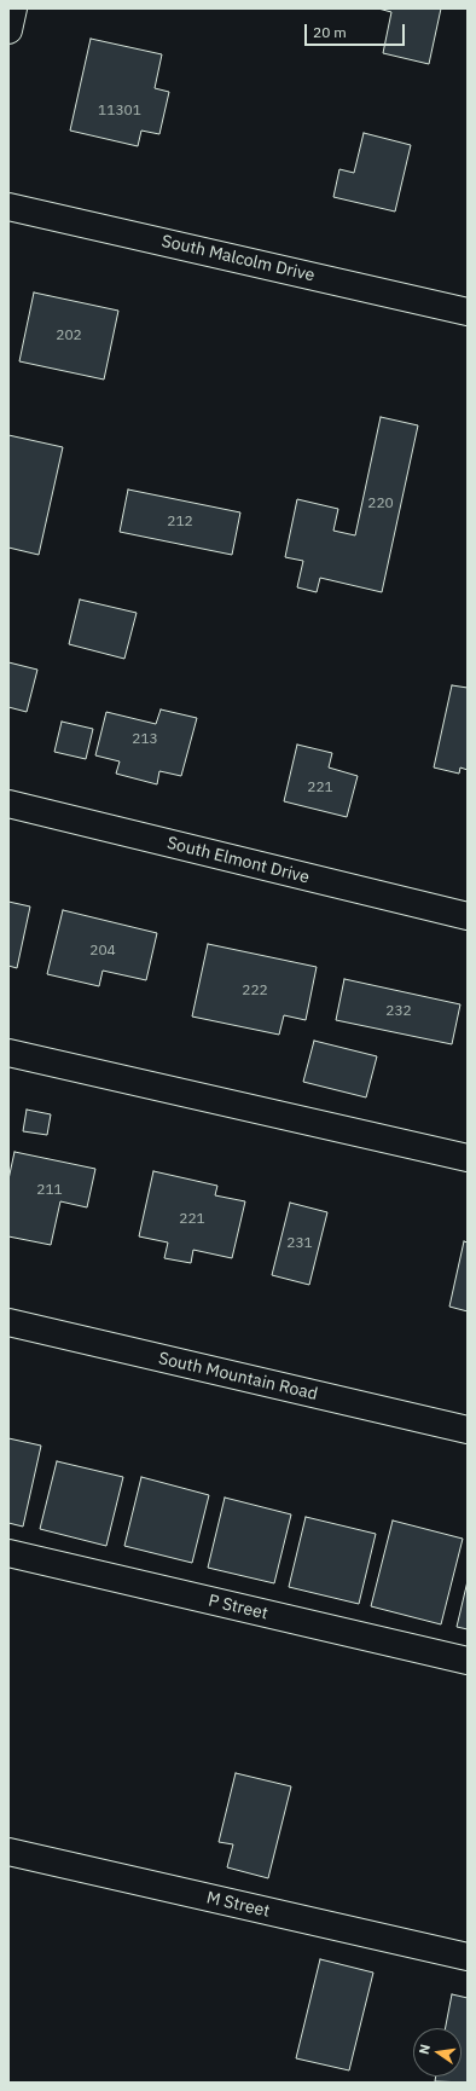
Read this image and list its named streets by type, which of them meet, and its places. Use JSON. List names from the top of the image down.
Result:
{
  "streets": {
    "street": [
      "South Malcolm Drive",
      "South Elmont Drive",
      "South Mountain Road",
      "P Street",
      "M Street"
    ]
  },
  "house_numbers": [
    "11301",
    "202",
    "220",
    "212",
    "213",
    "221",
    "204",
    "222",
    "232",
    "211",
    "221",
    "231"
  ],
  "scale_bar": "20 m",
  "north": "left"
}
